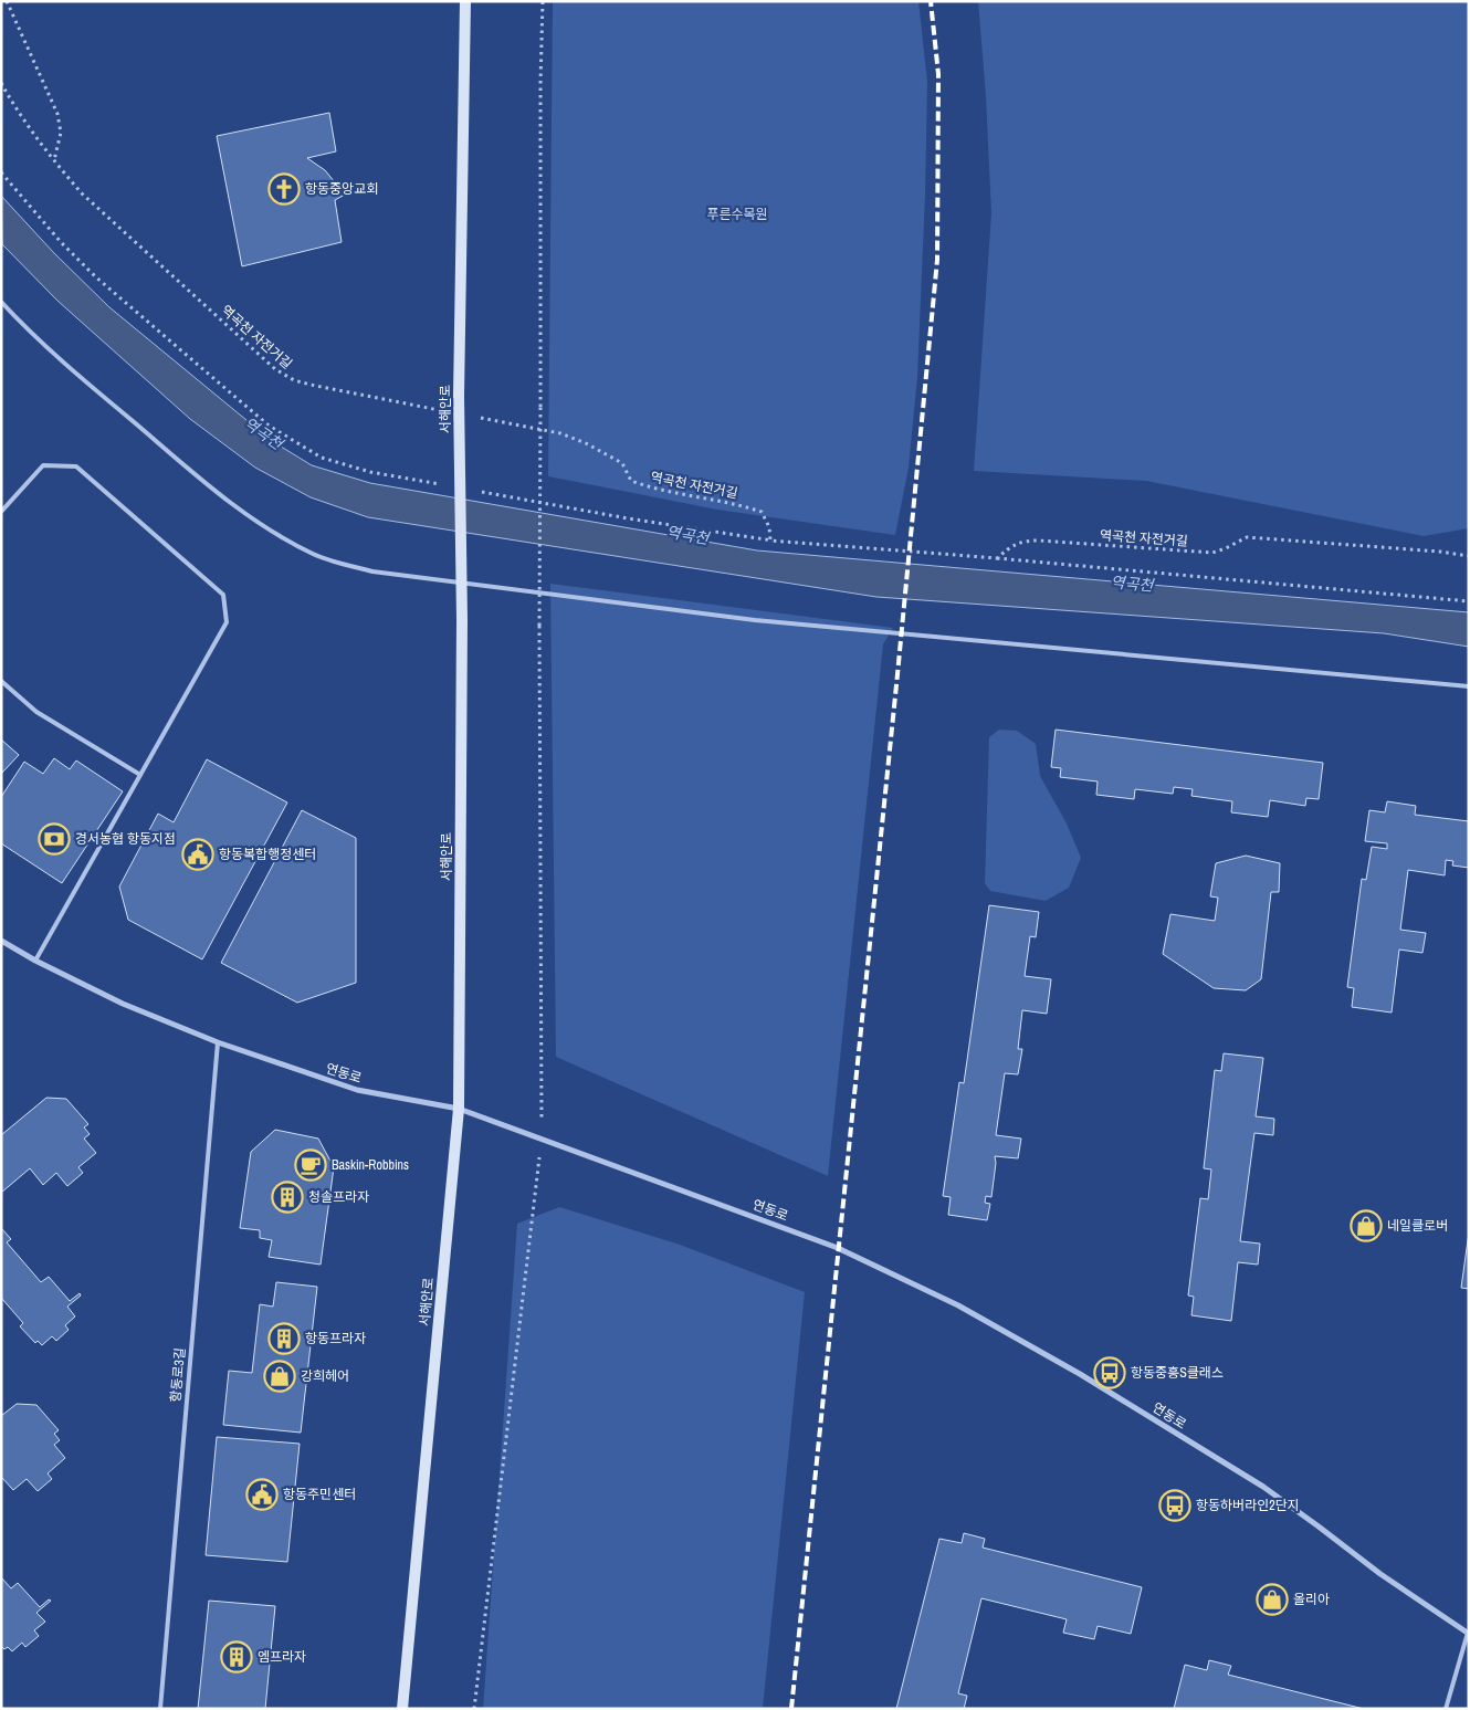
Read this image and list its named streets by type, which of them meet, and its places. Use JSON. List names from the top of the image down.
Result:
{
  "streets": {
    "main road": ["서해안로"],
    "street": ["연동로"],
    "lane": ["항동로3길"],
    "path": ["역곡천 자전거길"]
  },
  "crossings": [
    ["서해안로", "연동로"],
    ["연동로", "항동로3길"]
  ],
  "water": ["역곡천"],
  "parks": ["푸른수목원"],
  "places": {
    "church": ["항동중앙교회"],
    "bank": ["경서농협 항동지점"],
    "public building": ["항동복합행정센터", "항동주민센터"],
    "cafe": ["Baskin-Robbins"],
    "building": ["청솔프라자", "항동프라자", "엠프라자"],
    "shop": ["네일클로버", "강희헤어", "올리아"],
    "bus stop": ["항동중흥S클래스", "항동하버라인2단지"]
  }
}
